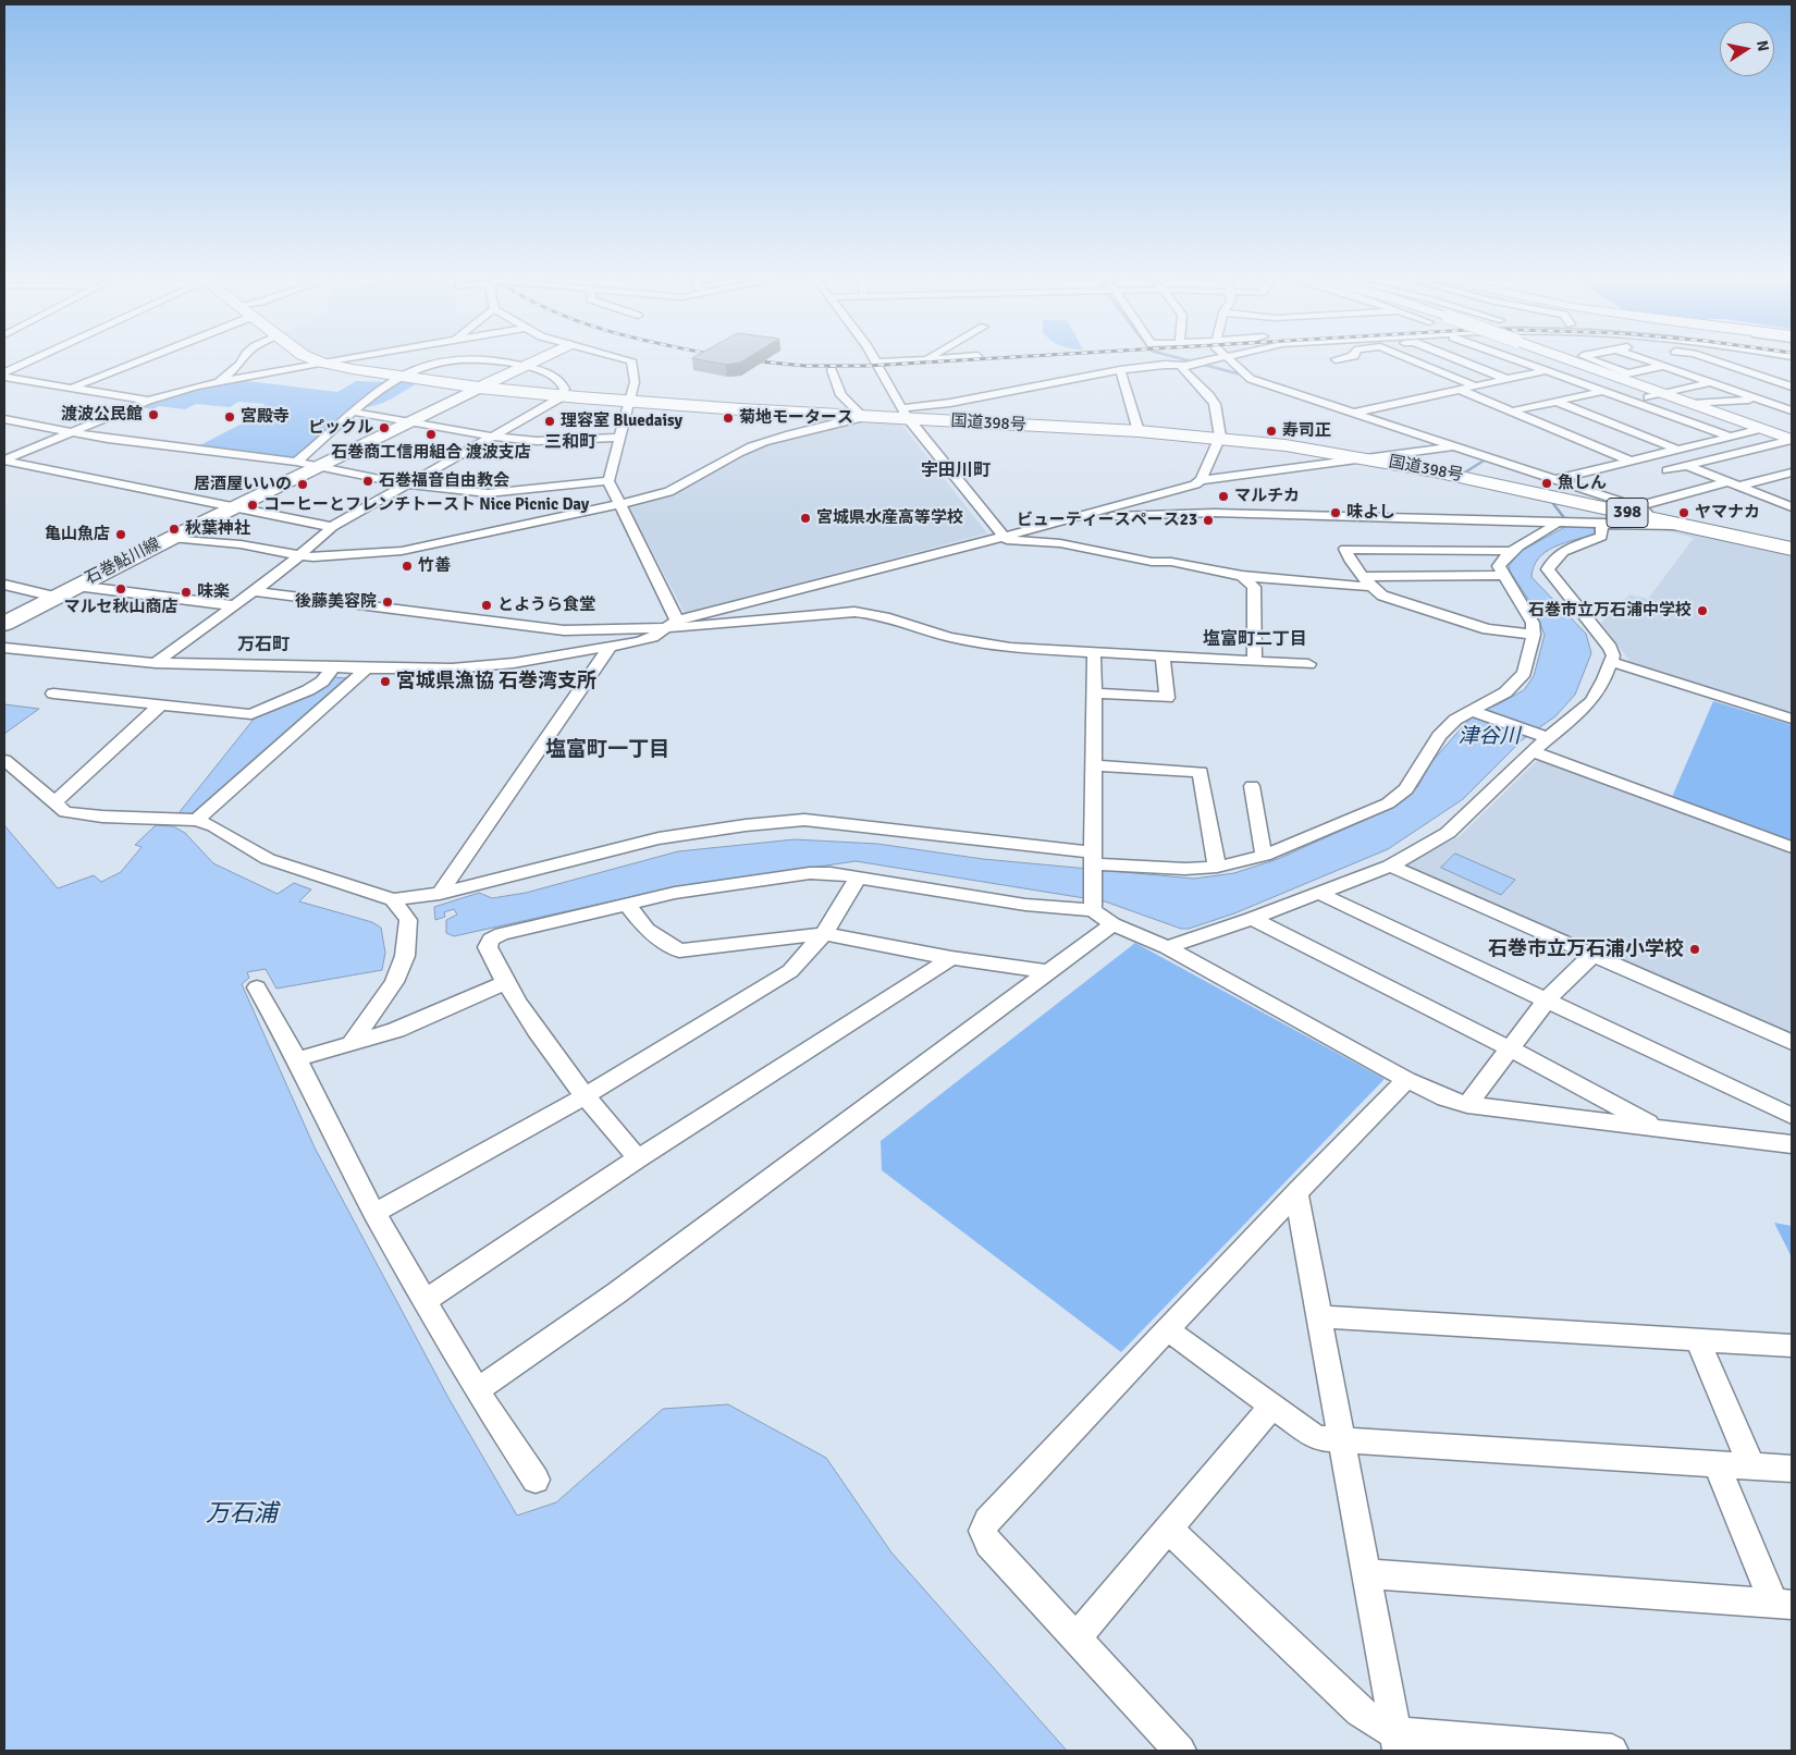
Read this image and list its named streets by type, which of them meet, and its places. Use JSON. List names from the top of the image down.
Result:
{
  "streets": {
    "highway": ["国道398号", "398"],
    "main road": ["石巻鮎川線"]
  },
  "crossings": [
    ["国道398号", "石巻鮎川線"]
  ],
  "districts": [
    "三和町",
    "宇田川町",
    "塩富町二丁目",
    "万石町",
    "塩富町一丁目"
  ],
  "water": ["津谷川", "万石浦"],
  "places": [
    "渡波公民館",
    "宮殿寺",
    "菊地モータース",
    "理容室 Bluedaisy",
    "ピックル",
    "寿司正",
    "石巻商工信用組合 渡波支店",
    "石巻福音自由教会",
    "魚しん",
    "居酒屋いいの",
    "マルチカ",
    "コーヒーとフレンチトースト Nice Picnic Day",
    "味よし",
    "ヤマナカ",
    "宮城県水産高等学校",
    "ビューティースペース23",
    "秋葉神社",
    "亀山魚店",
    "竹善",
    "マルセ秋山商店",
    "味楽",
    "後藤美容院",
    "とようら食堂",
    "石巻市立万石浦中学校",
    "宮城県漁協 石巻湾支所",
    "石巻市立万石浦小学校"
  ],
  "north": "right"
}
